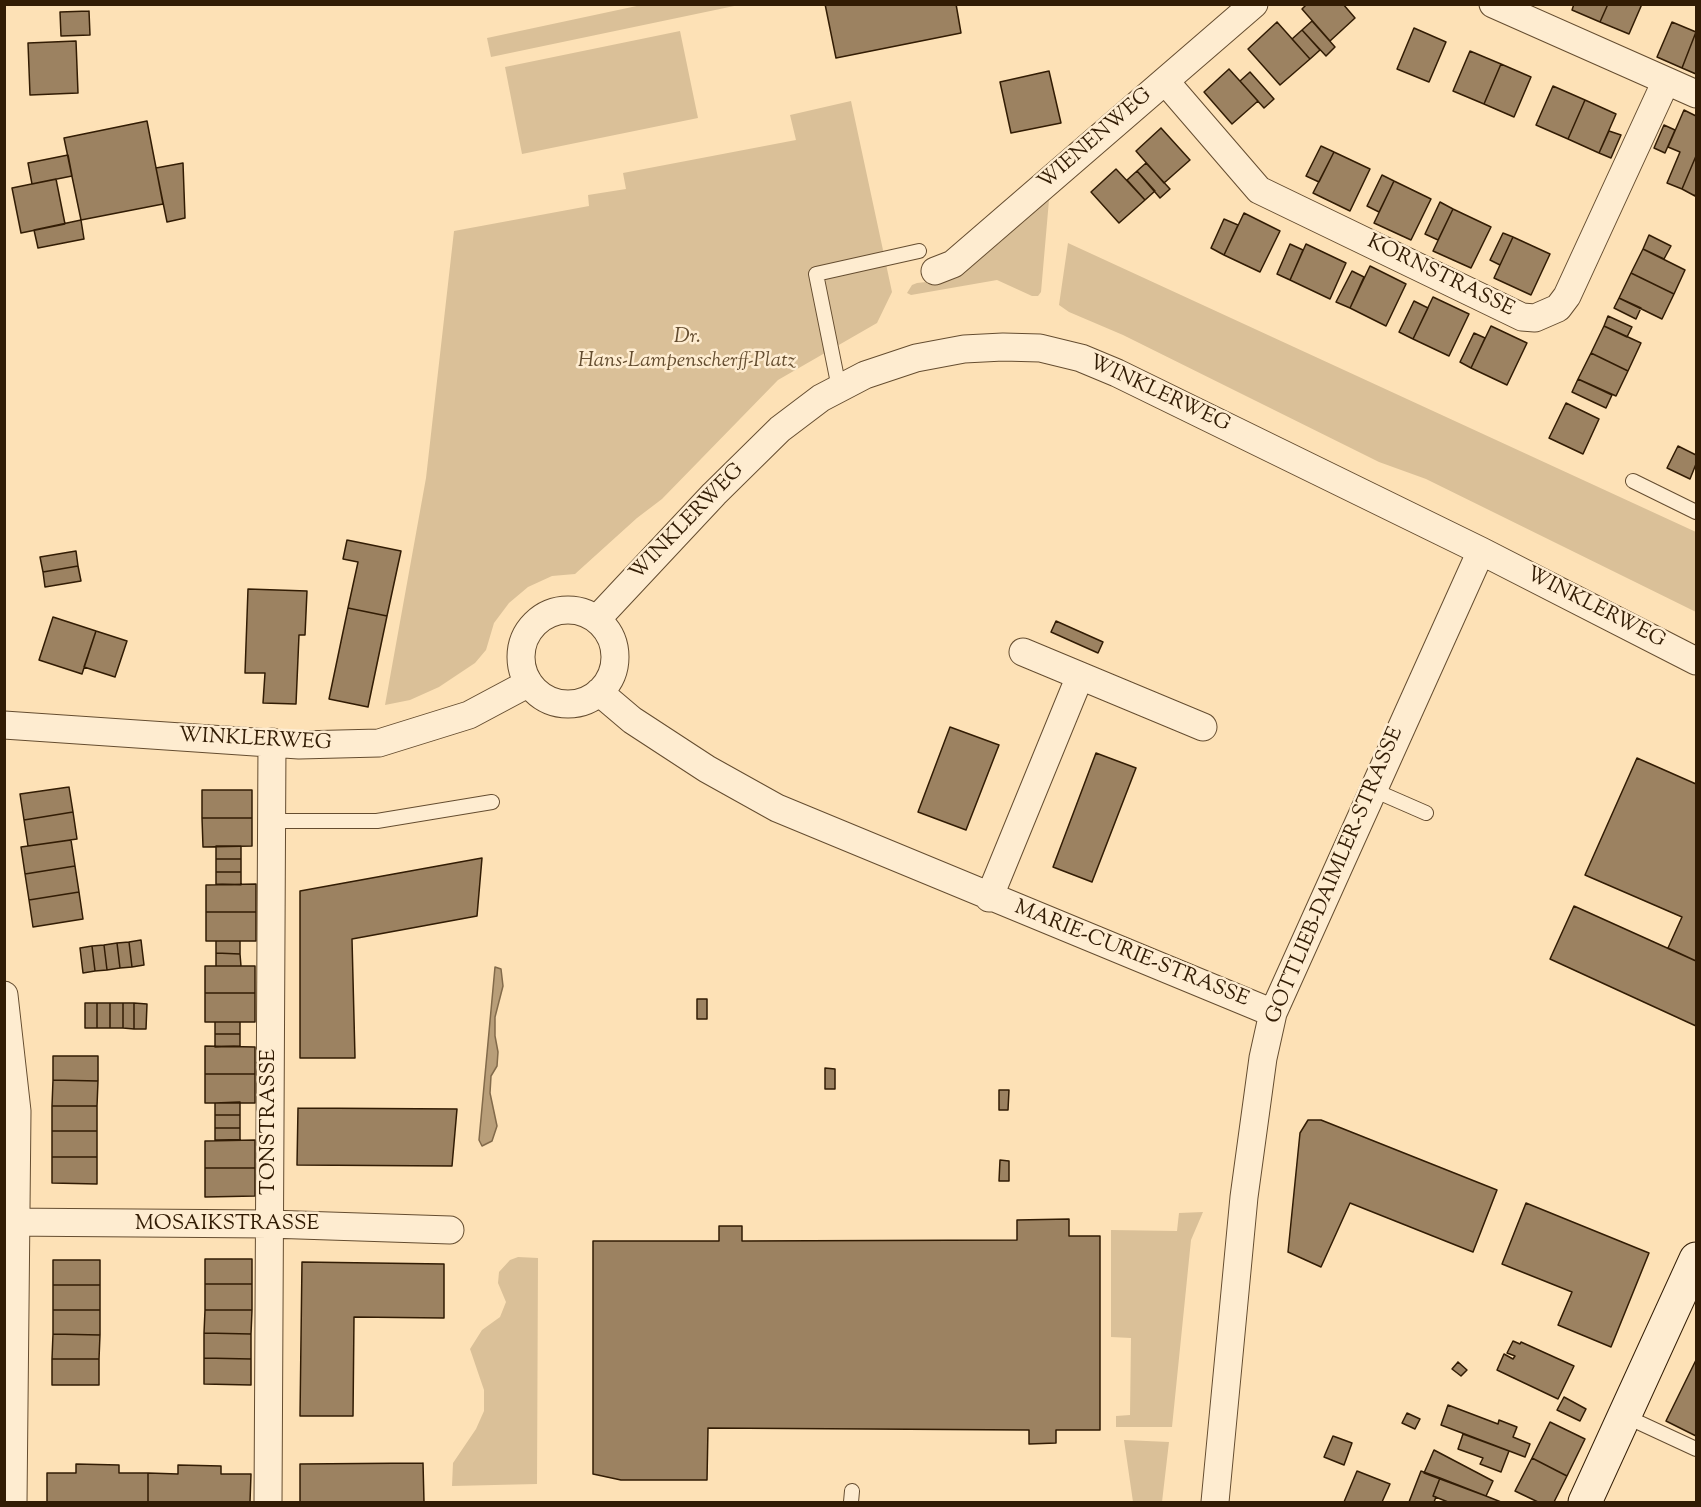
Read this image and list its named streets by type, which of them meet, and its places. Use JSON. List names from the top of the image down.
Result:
{
  "streets": {
    "street": [
      "WIENENWEG",
      "KORNSTRASSE",
      "WINKLERWEG",
      "GOTTLIEB-DAIMLER-STRASSE",
      "MARIE-CURIE-STRASSE",
      "TONSTRASSE",
      "MOSAIKSTRASSE"
    ]
  },
  "crossings": [
    ["WIENENWEG", "KORNSTRASSE"],
    ["WINKLERWEG", "GOTTLIEB-DAIMLER-STRASSE"],
    ["WINKLERWEG", "MARIE-CURIE-STRASSE"],
    ["WINKLERWEG", "TONSTRASSE"],
    ["GOTTLIEB-DAIMLER-STRASSE", "MARIE-CURIE-STRASSE"],
    ["TONSTRASSE", "MOSAIKSTRASSE"]
  ],
  "parks": ["Dr. Hans-Lampenscherff-Platz"]
}
